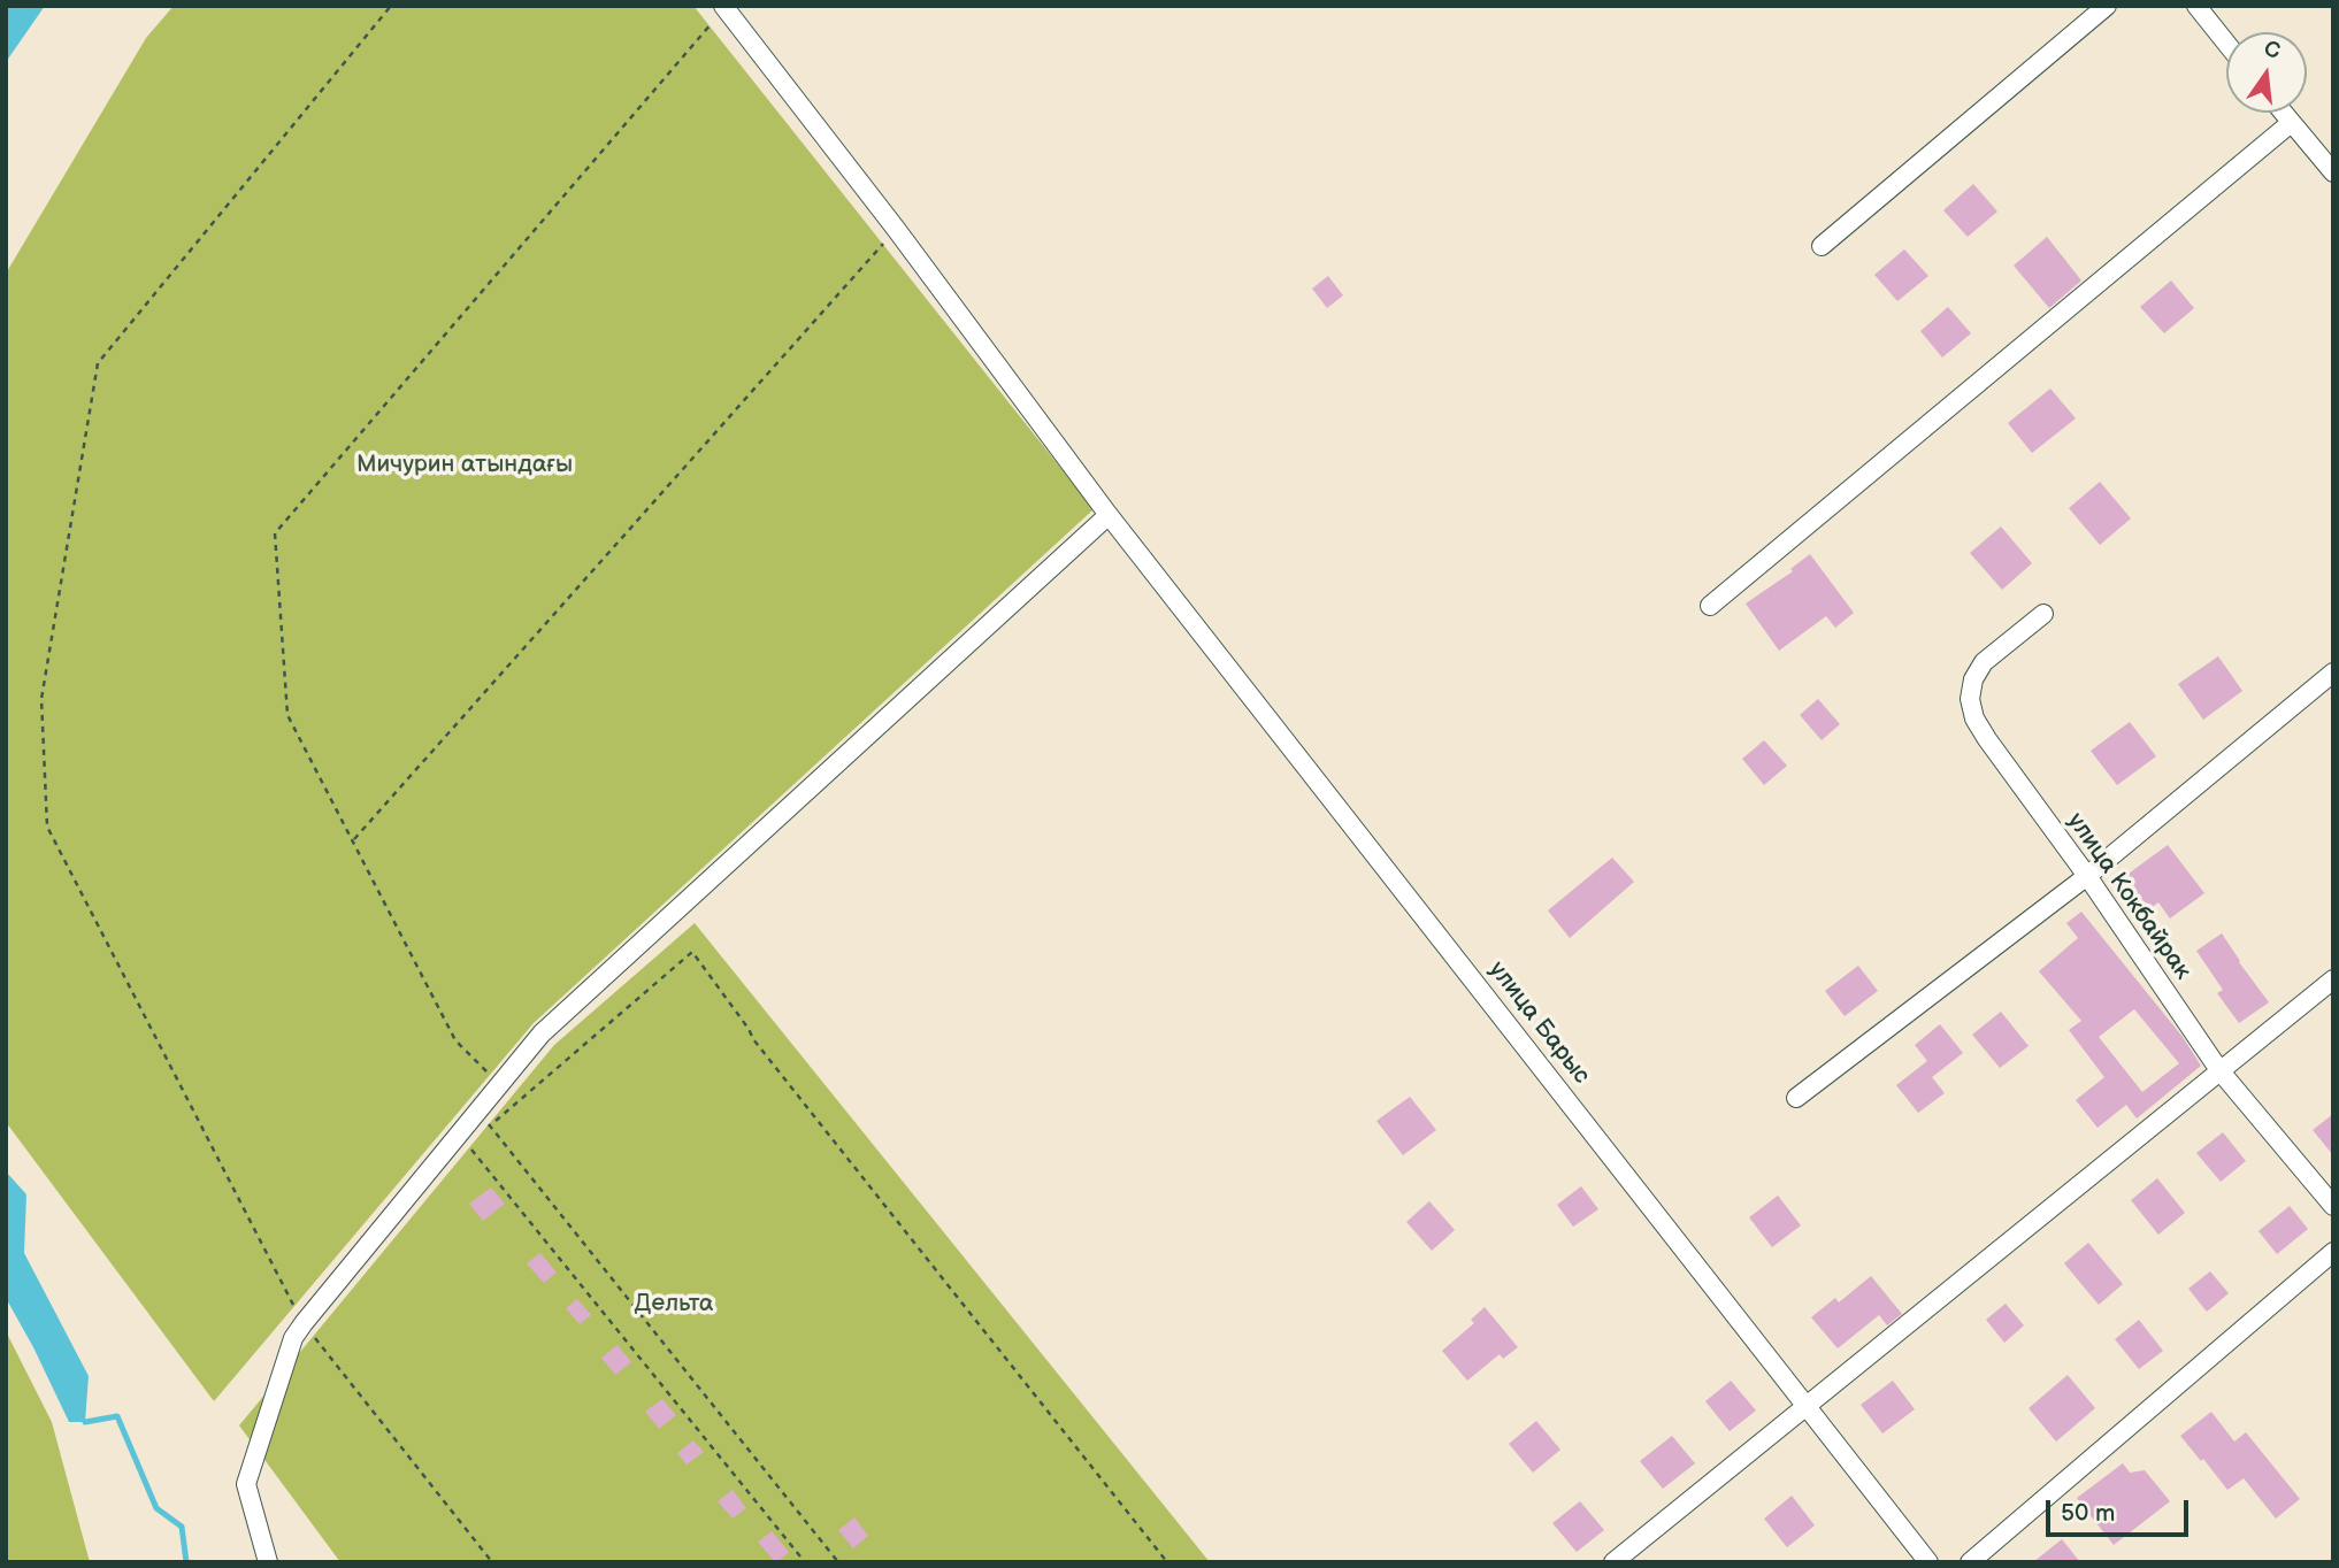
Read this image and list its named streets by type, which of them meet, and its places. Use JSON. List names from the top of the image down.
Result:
{
  "streets": {
    "street": ["улица Кокбайрак", "улица Барыс"]
  },
  "parks": ["Мичурин атындағы", "Дельта"],
  "scale_bar": "50 m",
  "north": "top"
}
